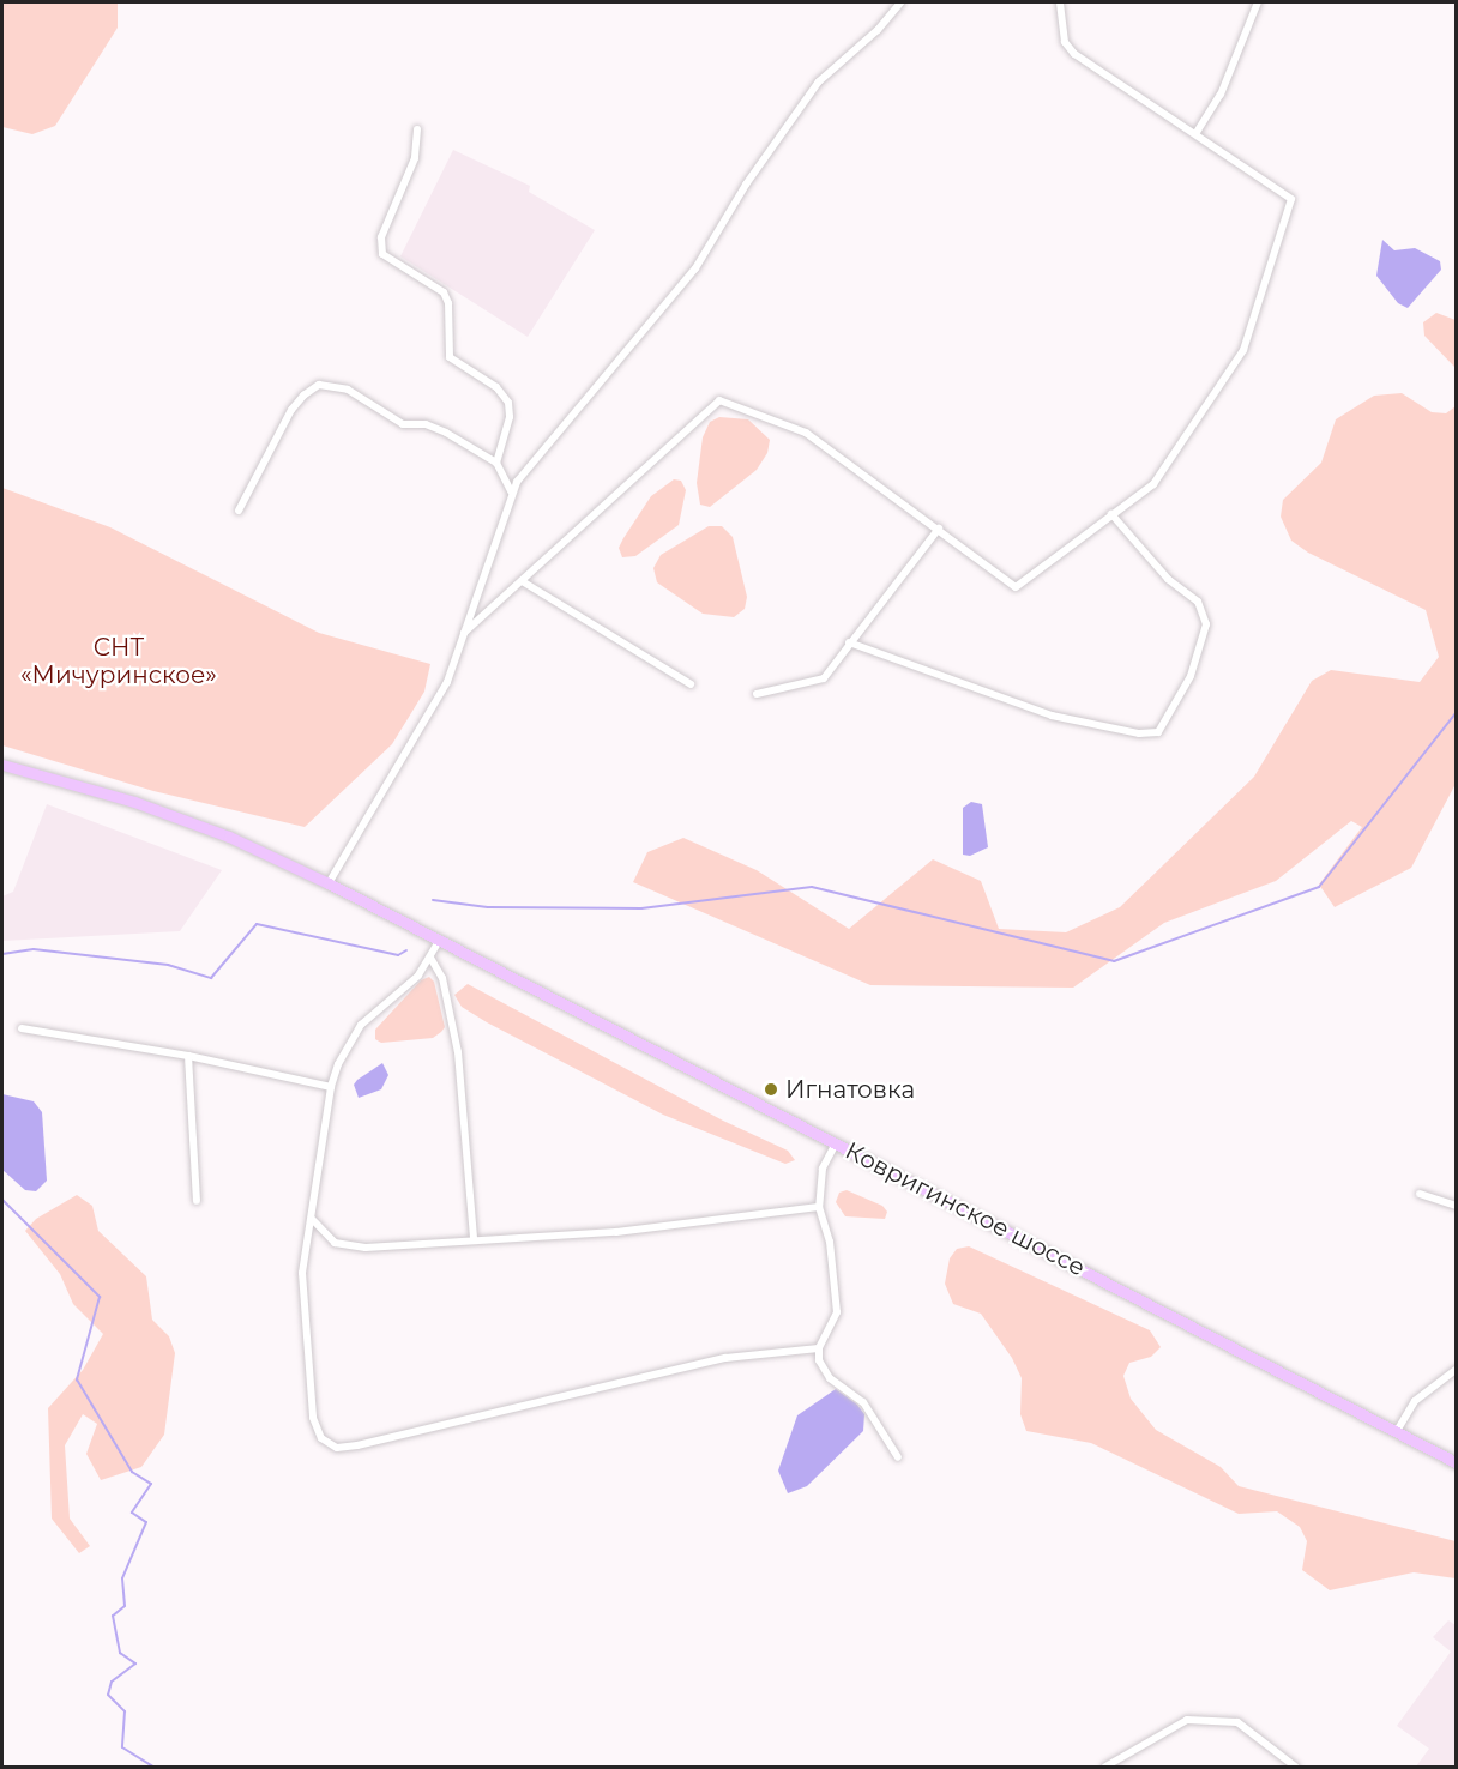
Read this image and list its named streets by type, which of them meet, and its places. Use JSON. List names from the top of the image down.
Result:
{
  "streets": {
    "main road": ["Ковригинское шоссе"]
  },
  "parks": ["СНТ «Мичуринское»"],
  "places": ["Игнатовка"]
}
